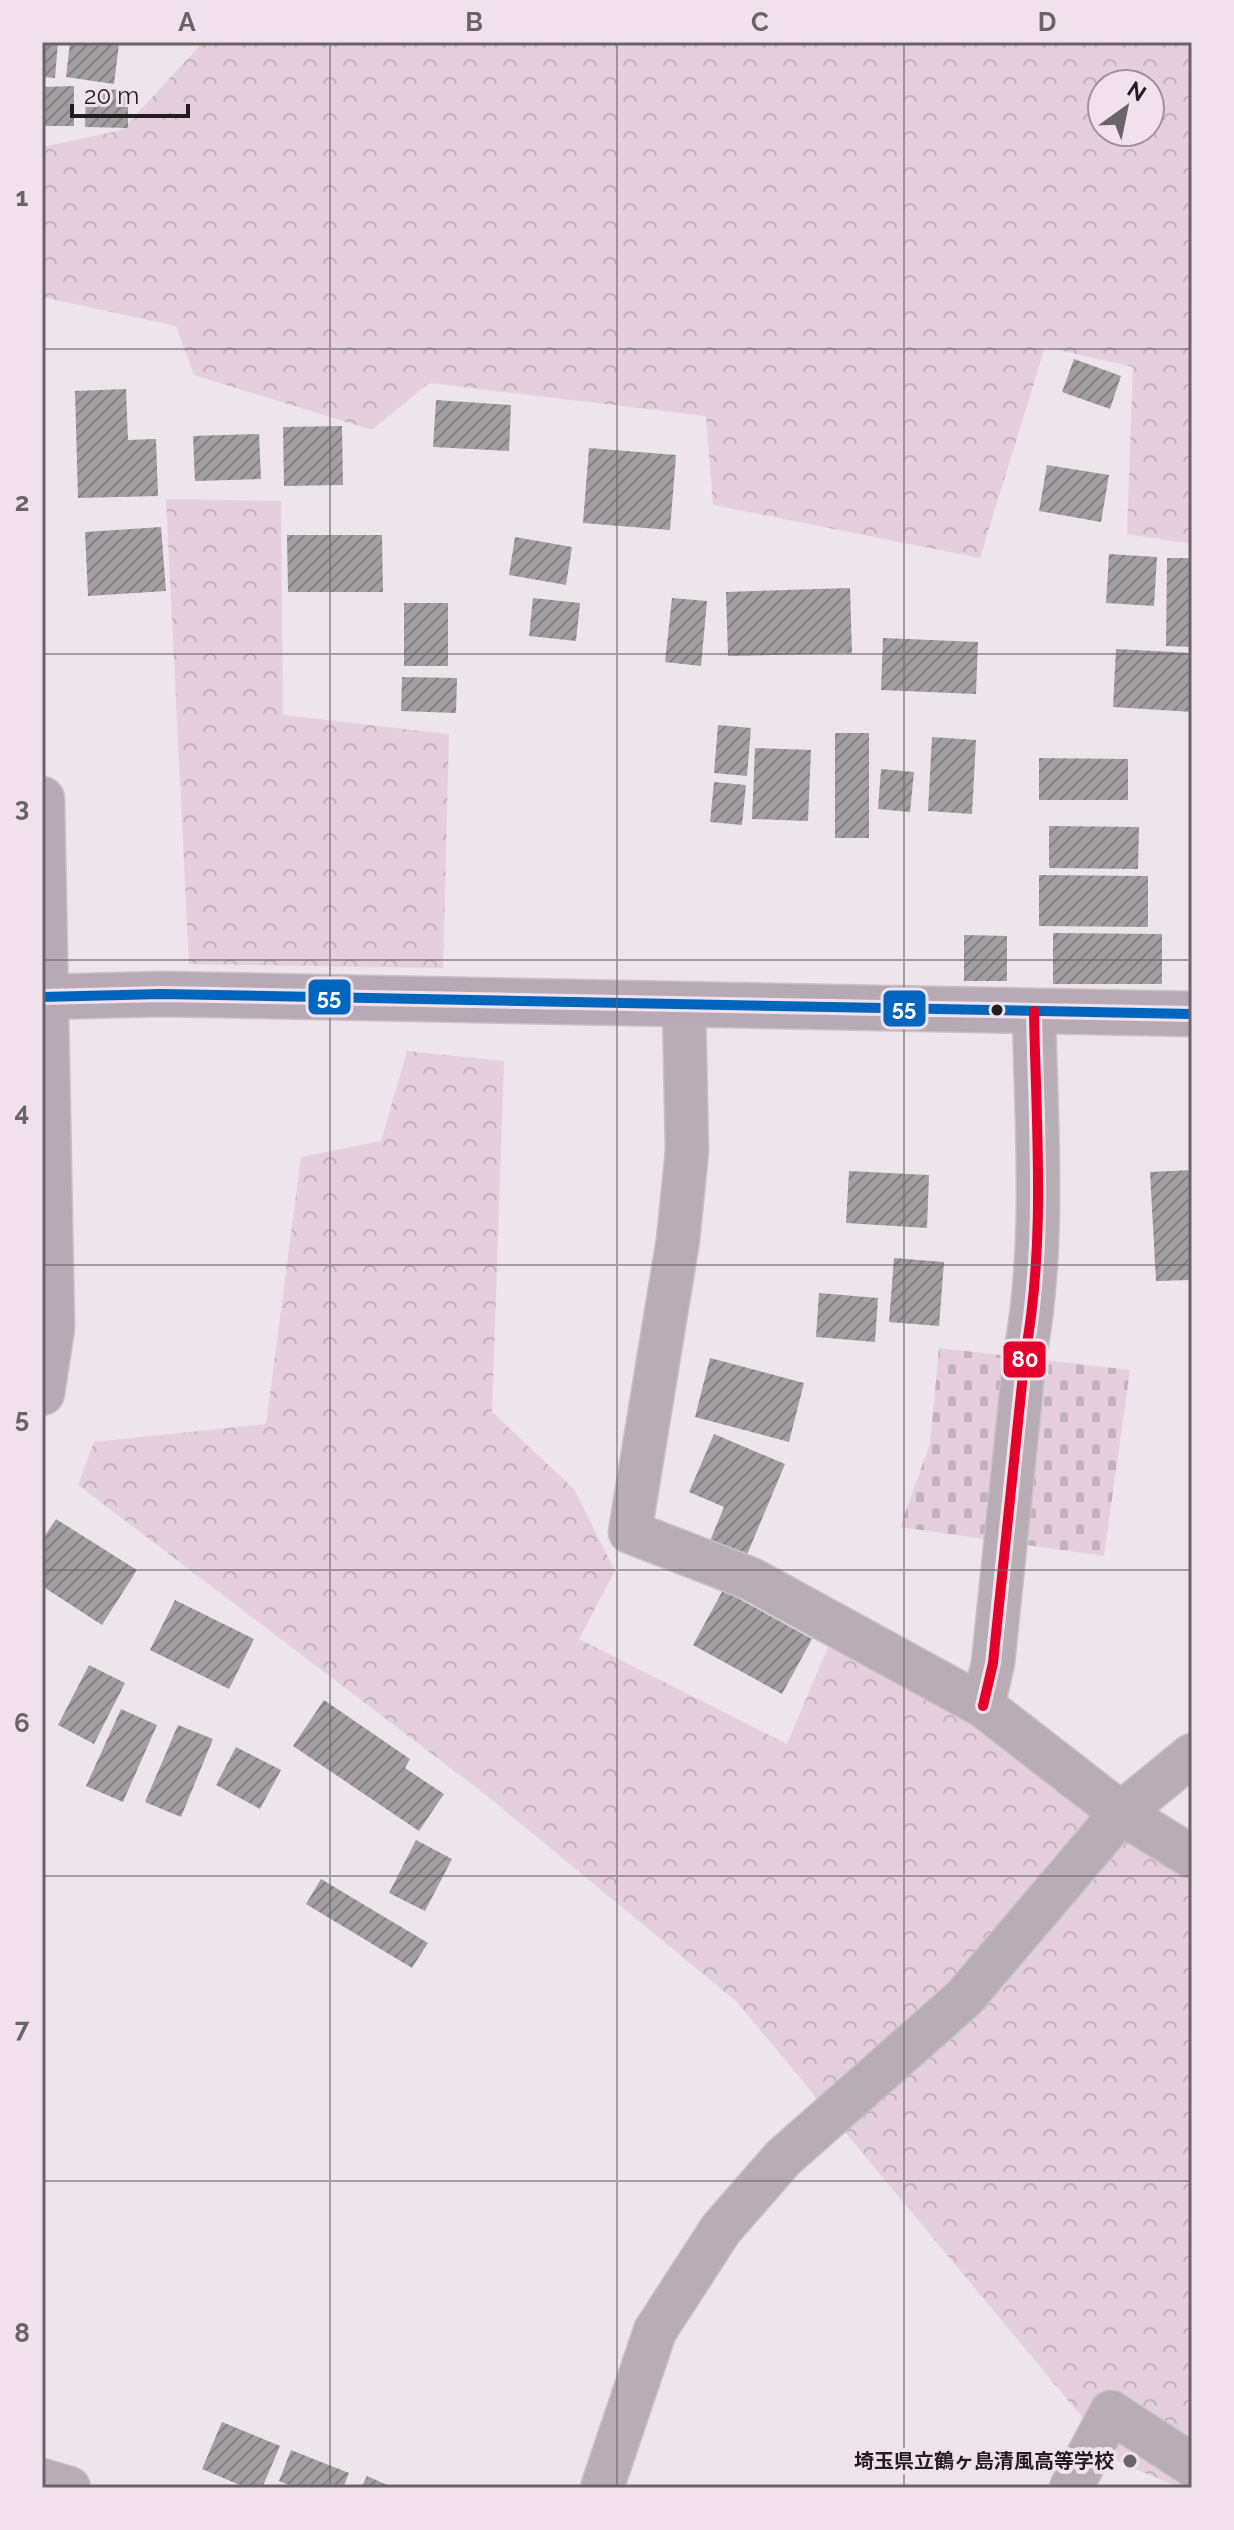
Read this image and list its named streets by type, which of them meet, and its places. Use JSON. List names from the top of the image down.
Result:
{
  "places": ["埼玉県立鶴ヶ島清風高等学校"],
  "lines": ["transit line 55", "transit line 80"],
  "scale_bar": "20 m",
  "north": "top right",
  "grid": {
    "columns": [
      "A",
      "B",
      "C",
      "D"
    ],
    "rows": [
      "1",
      "2",
      "3",
      "4",
      "5",
      "6",
      "7",
      "8"
    ]
  }
}
